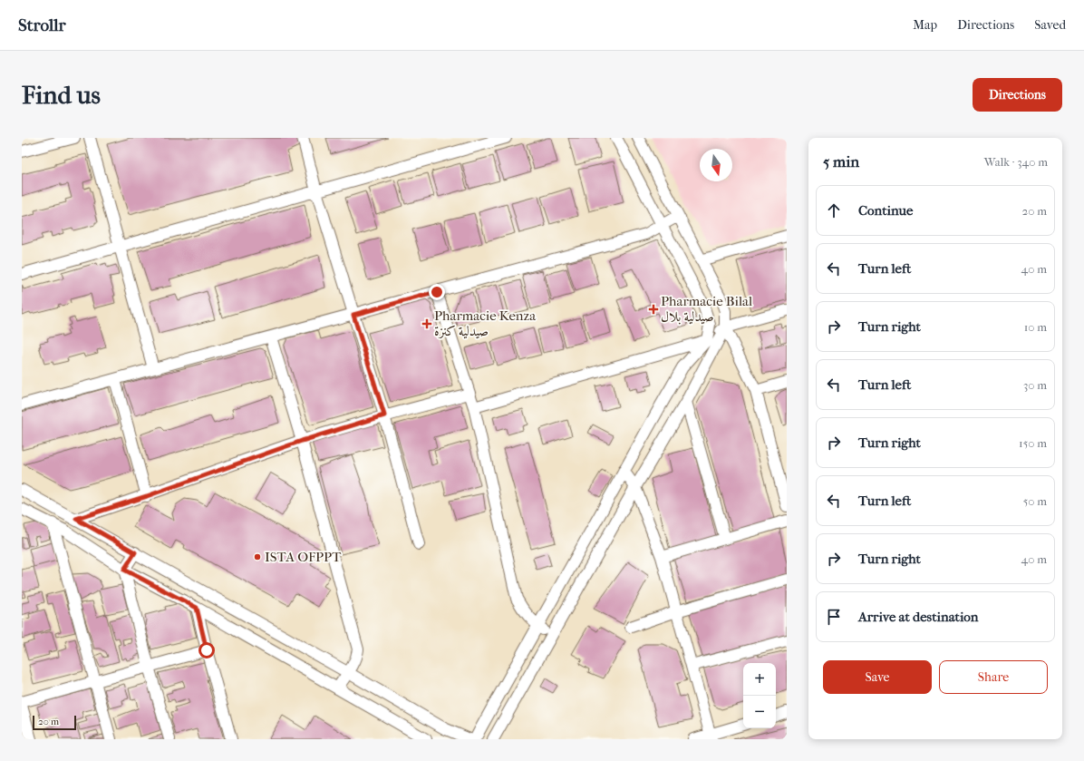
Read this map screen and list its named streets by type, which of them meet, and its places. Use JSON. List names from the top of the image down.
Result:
{
  "places": {
    "health": ["Pharmacie Bilal صيدلية بلال", "Pharmacie Kenza صيدلية كنزة"],
    "other": ["ISTA OFPPT"]
  },
  "scale_bar": "20 m",
  "north": "bottom",
  "page": {
    "header": "Strollr",
    "nav": ["Map", "Directions", "Saved"],
    "buttons": [
      "Directions",
      ["Save", "Share"]
    ],
    "title": "Find us",
    "heading": ["5 min", "Walk · 340 m"],
    "list": [
      ["Continue", "20 m"],
      ["Turn left", "40 m"],
      ["Turn right", "10 m"],
      ["Turn left", "30 m"],
      ["Turn right", "150 m"],
      ["Turn left", "50 m"],
      ["Turn right", "40 m"],
      "Arrive at destination"
    ],
    "map_buttons": ["+", "−"],
    "scale": "20 m"
  }
}
